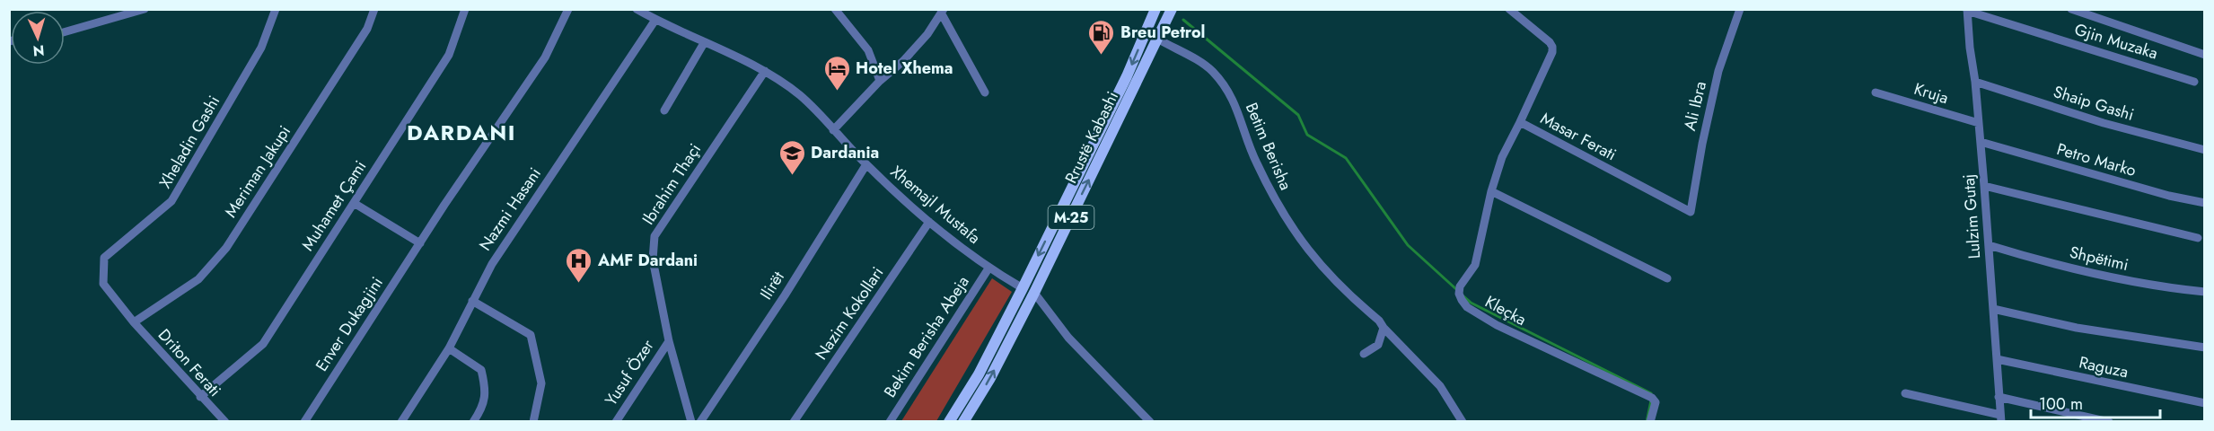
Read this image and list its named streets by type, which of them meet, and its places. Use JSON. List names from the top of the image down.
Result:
{
  "streets": {
    "main road": ["Rrustë Kabashi", "M-25"],
    "street": [
      "Gjin Muzaka",
      "Kruja",
      "Shaip Gashi",
      "Ali Ibra",
      "Masar Ferati",
      "Xheladin Gashi",
      "Betim Berisha",
      "Petro Marko",
      "Meriman Jakupi",
      "Ibrahim Thaçi",
      "Xhemajl Mustafa",
      "Muhamet Çami",
      "Nazmi Hasani",
      "Lulzim Gutaj",
      "Shpëtimi",
      "Ilirët",
      "Kleçka",
      "Nazim Kokollari",
      "Enver Dukagjini",
      "Bekim Berisha Abeja",
      "Driton Ferati",
      "Raguza",
      "Yusuf Özer"
    ]
  },
  "crossings": [
    ["Gjin Muzaka", "Lulzim Gutaj"],
    ["Kruja", "Lulzim Gutaj"],
    ["Shaip Gashi", "Lulzim Gutaj"],
    ["Ali Ibra", "Masar Ferati"],
    ["Masar Ferati", "Kleçka"],
    ["Rrustë Kabashi", "Betim Berisha"],
    ["Rrustë Kabashi", "Xhemajl Mustafa"],
    ["Xheladin Gashi", "Meriman Jakupi"],
    ["Xheladin Gashi", "Driton Ferati"],
    ["Petro Marko", "Lulzim Gutaj"],
    ["Meriman Jakupi", "Driton Ferati"],
    ["Ibrahim Thaçi", "Xhemajl Mustafa"],
    ["Ibrahim Thaçi", "Yusuf Özer"],
    ["Xhemajl Mustafa", "Nazmi Hasani"],
    ["Xhemajl Mustafa", "Ilirët"],
    ["Xhemajl Mustafa", "Nazim Kokollari"],
    ["Xhemajl Mustafa", "Bekim Berisha Abeja"],
    ["Muhamet Çami", "Driton Ferati"],
    ["Lulzim Gutaj", "Shpëtimi"],
    ["Lulzim Gutaj", "Raguza"]
  ],
  "districts": ["DARDANI"],
  "places": {
    "fuel station": ["Breu Petrol"],
    "hotel": ["Hotel Xhema"],
    "school or university": ["Dardania"],
    "hospital": ["AMF Dardani"]
  },
  "scale_bar": "100 m",
  "north": "bottom"
}
